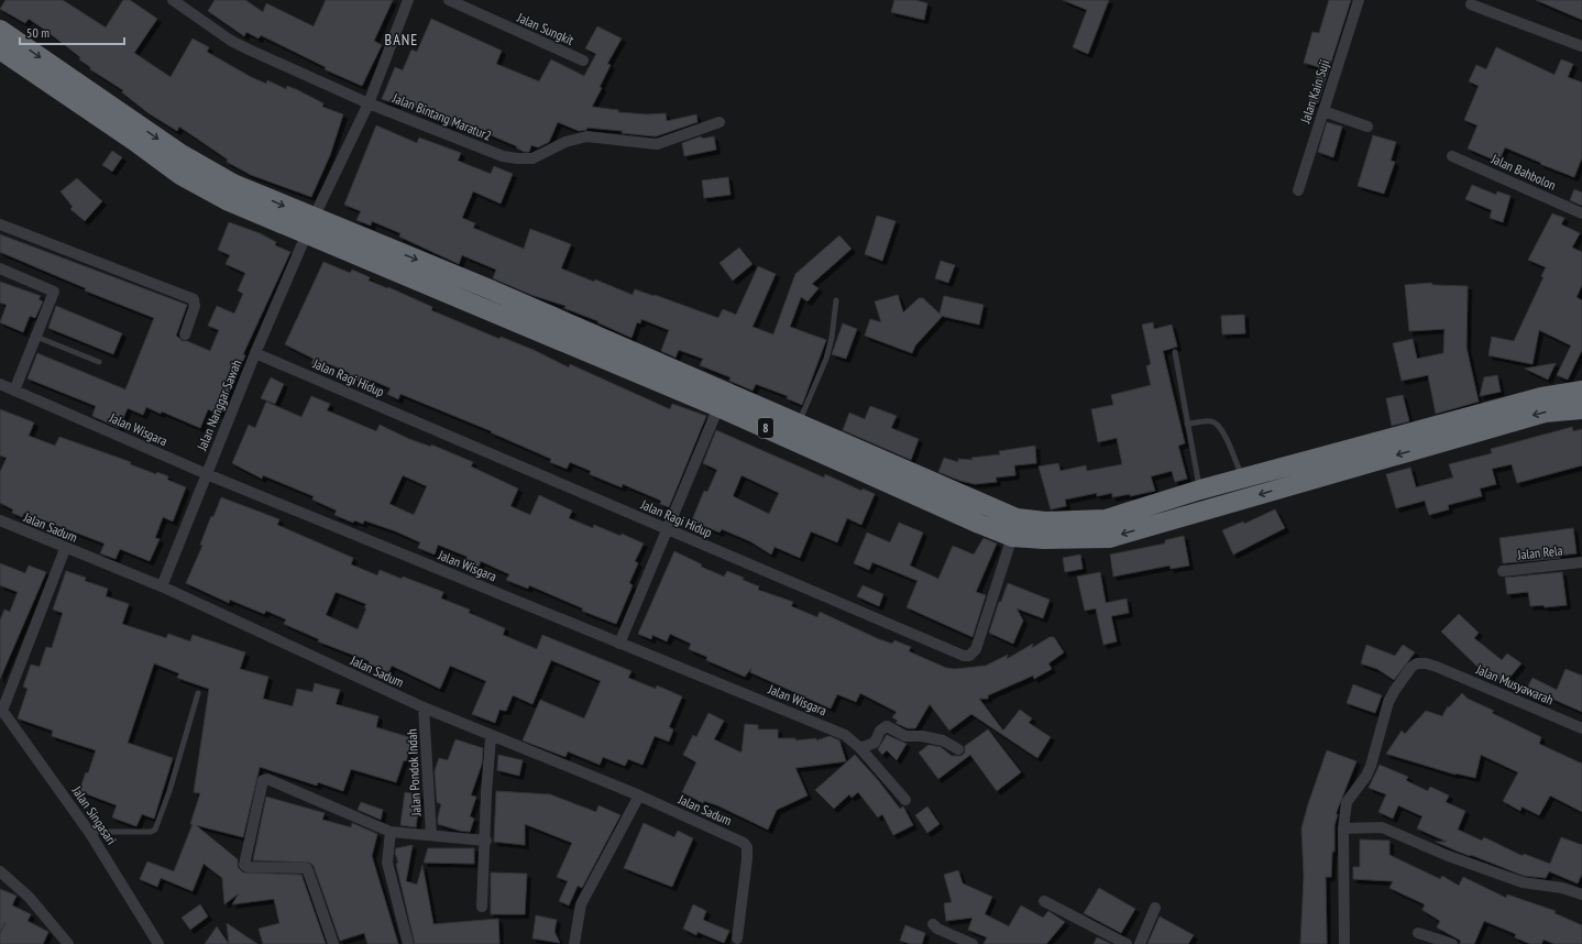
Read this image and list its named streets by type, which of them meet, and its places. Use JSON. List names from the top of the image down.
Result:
{
  "streets": {
    "highway": ["8"],
    "street": [
      "Jalan Sungkit",
      "Jalan Kain Suji",
      "Jalan Bintang Maratur2",
      "Jalan Bahbolon",
      "Jalan Ragi Hidup",
      "Jalan Nanggar Sawah",
      "Jalan Wisgara",
      "Jalan Sadum",
      "Jalan Rela",
      "Jalan Musyawarah",
      "Jalan Pondok Indah",
      "Jalan Singasari"
    ]
  },
  "crossings": [
    ["Jalan Bintang Maratur2", "Jalan Nanggar Sawah"],
    ["Jalan Ragi Hidup", "Jalan Nanggar Sawah"],
    ["Jalan Ragi Hidup", "8"],
    ["Jalan Nanggar Sawah", "8"],
    ["Jalan Nanggar Sawah", "Jalan Wisgara"],
    ["Jalan Nanggar Sawah", "Jalan Sadum"],
    ["Jalan Sadum", "Jalan Pondok Indah"]
  ],
  "districts": ["BANE"],
  "scale_bar": "50 m"
}
